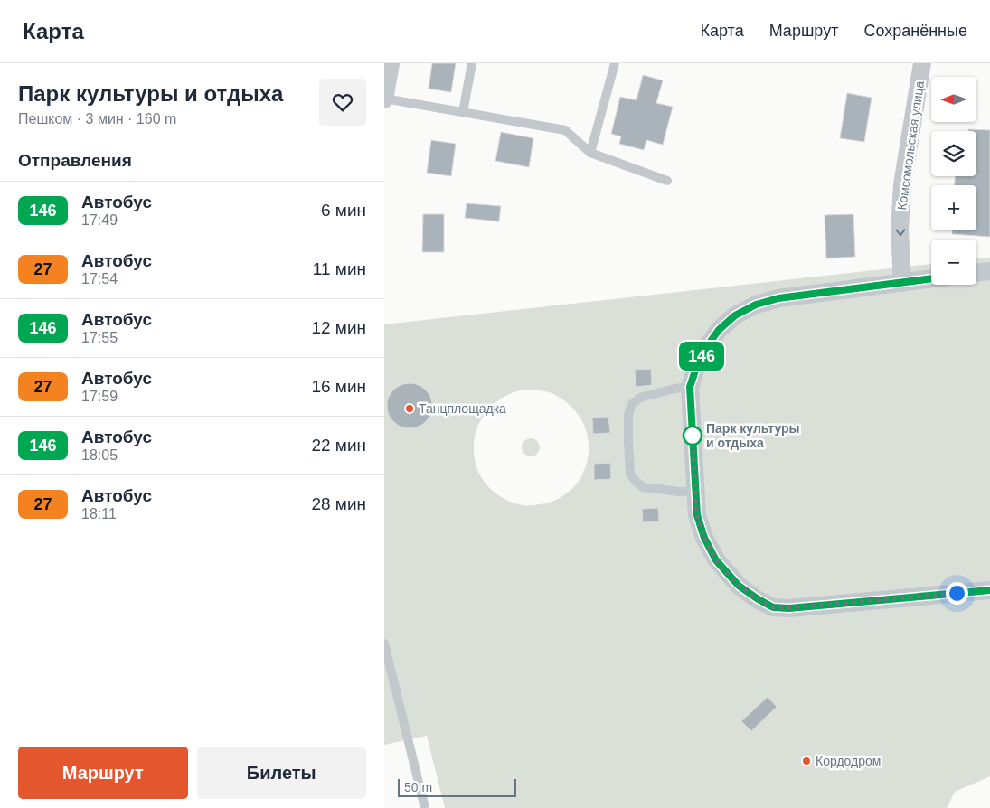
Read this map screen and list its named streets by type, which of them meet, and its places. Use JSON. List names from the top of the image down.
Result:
{
  "streets": {
    "street": ["Комсомольская улица"]
  },
  "one_way": ["Комсомольская улица"],
  "places": ["Танцплощадка", "Парк культуры и отдыха", "Кордодром"],
  "lines": ["bus line 146"],
  "scale_bar": "50 m",
  "north": "left",
  "page": {
    "header": "Карта",
    "nav": ["Карта", "Маршрут", "Сохранённые"],
    "heading": [
      ["Парк культуры и отдыха", "Пешком · 3 мин · 160 m"],
      "Отправления"
    ],
    "on_map": "146",
    "map_buttons": ["+", "−"],
    "list": [
      {
        "mark": "146",
        "name": "Автобус",
        "note": "17:49",
        "value": "6 мин"
      },
      {
        "mark": "27",
        "name": "Автобус",
        "note": "17:54",
        "value": "11 мин"
      },
      {
        "mark": "146",
        "name": "Автобус",
        "note": "17:55",
        "value": "12 мин"
      },
      {
        "mark": "27",
        "name": "Автобус",
        "note": "17:59",
        "value": "16 мин"
      },
      {
        "mark": "146",
        "name": "Автобус",
        "note": "18:05",
        "value": "22 мин"
      },
      {
        "mark": "27",
        "name": "Автобус",
        "note": "18:11",
        "value": "28 мин"
      }
    ],
    "buttons": ["Маршрут", "Билеты"],
    "scale": "50 m"
  }
}
